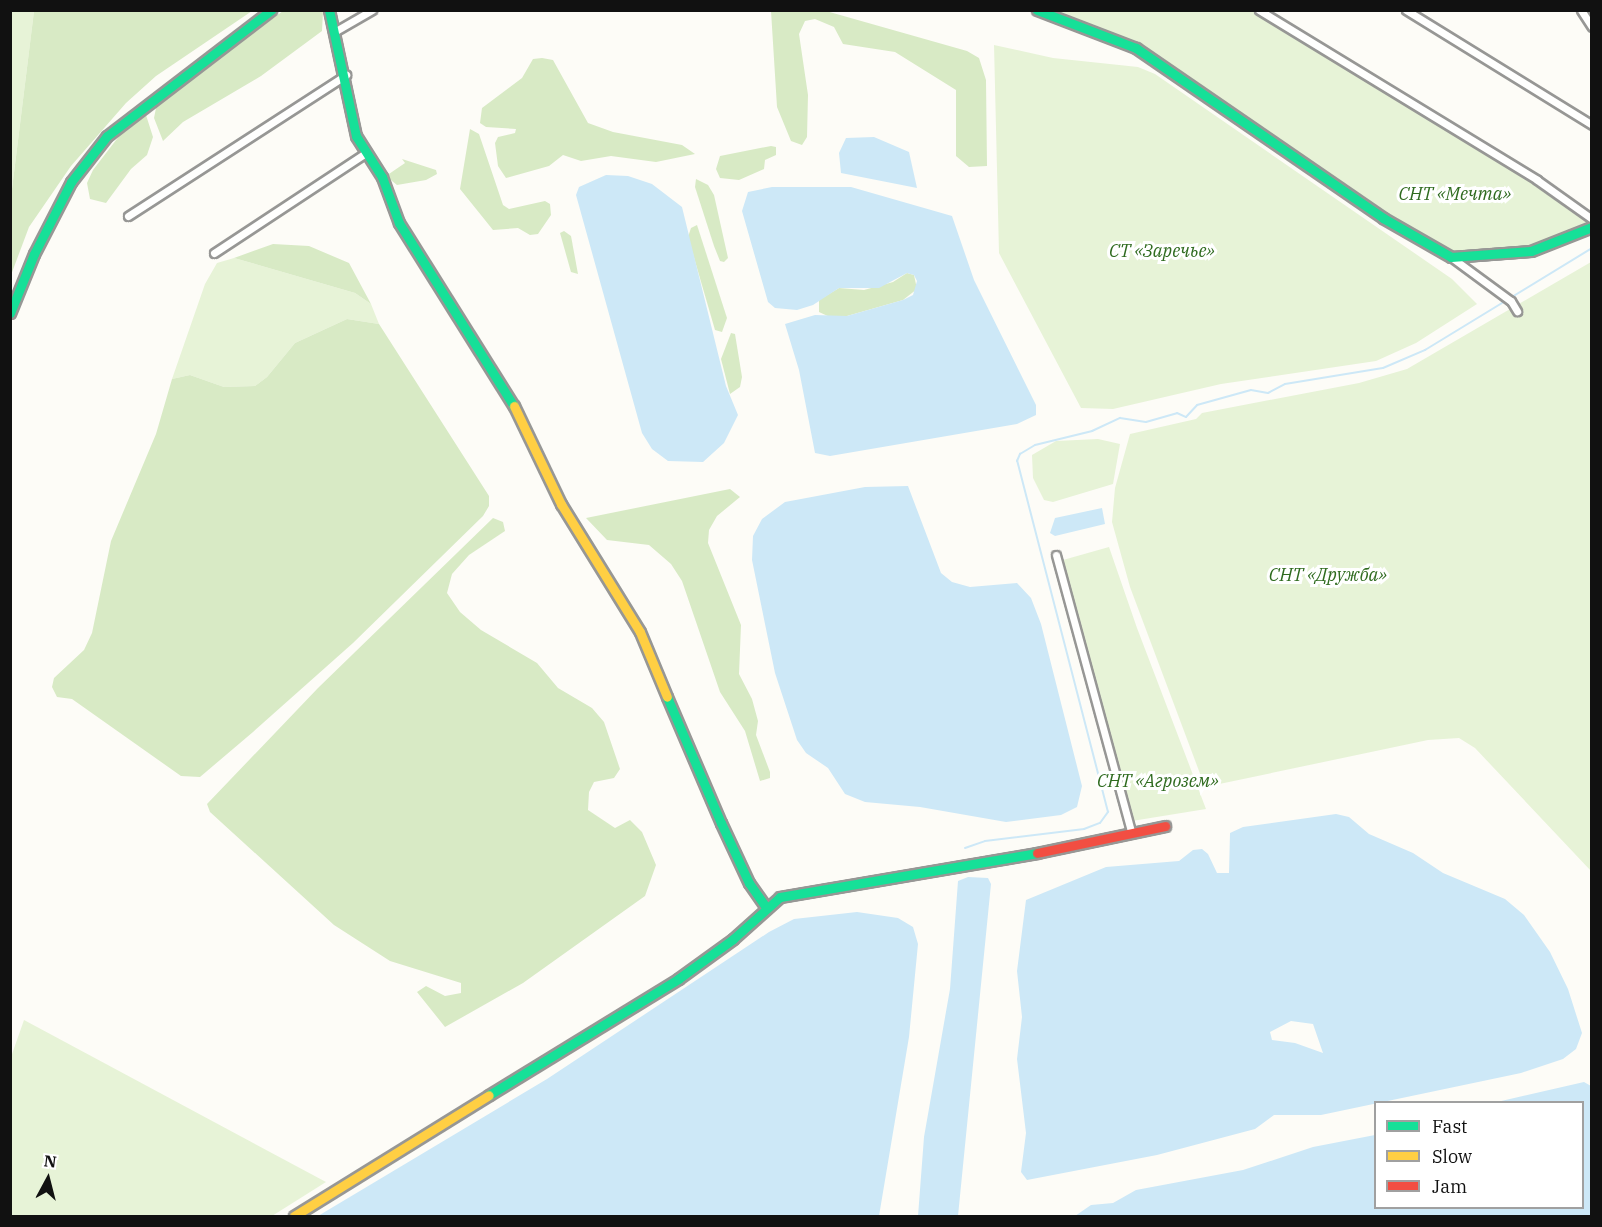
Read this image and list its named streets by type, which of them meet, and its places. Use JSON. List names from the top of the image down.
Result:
{
  "parks": [
    "СНТ «Мечта»",
    "СТ «Заречье»",
    "СНТ «Дружба»",
    "СНТ «Агрозем»"
  ],
  "legend": ["Fast", "Slow", "Jam"],
  "north": "top"
}
